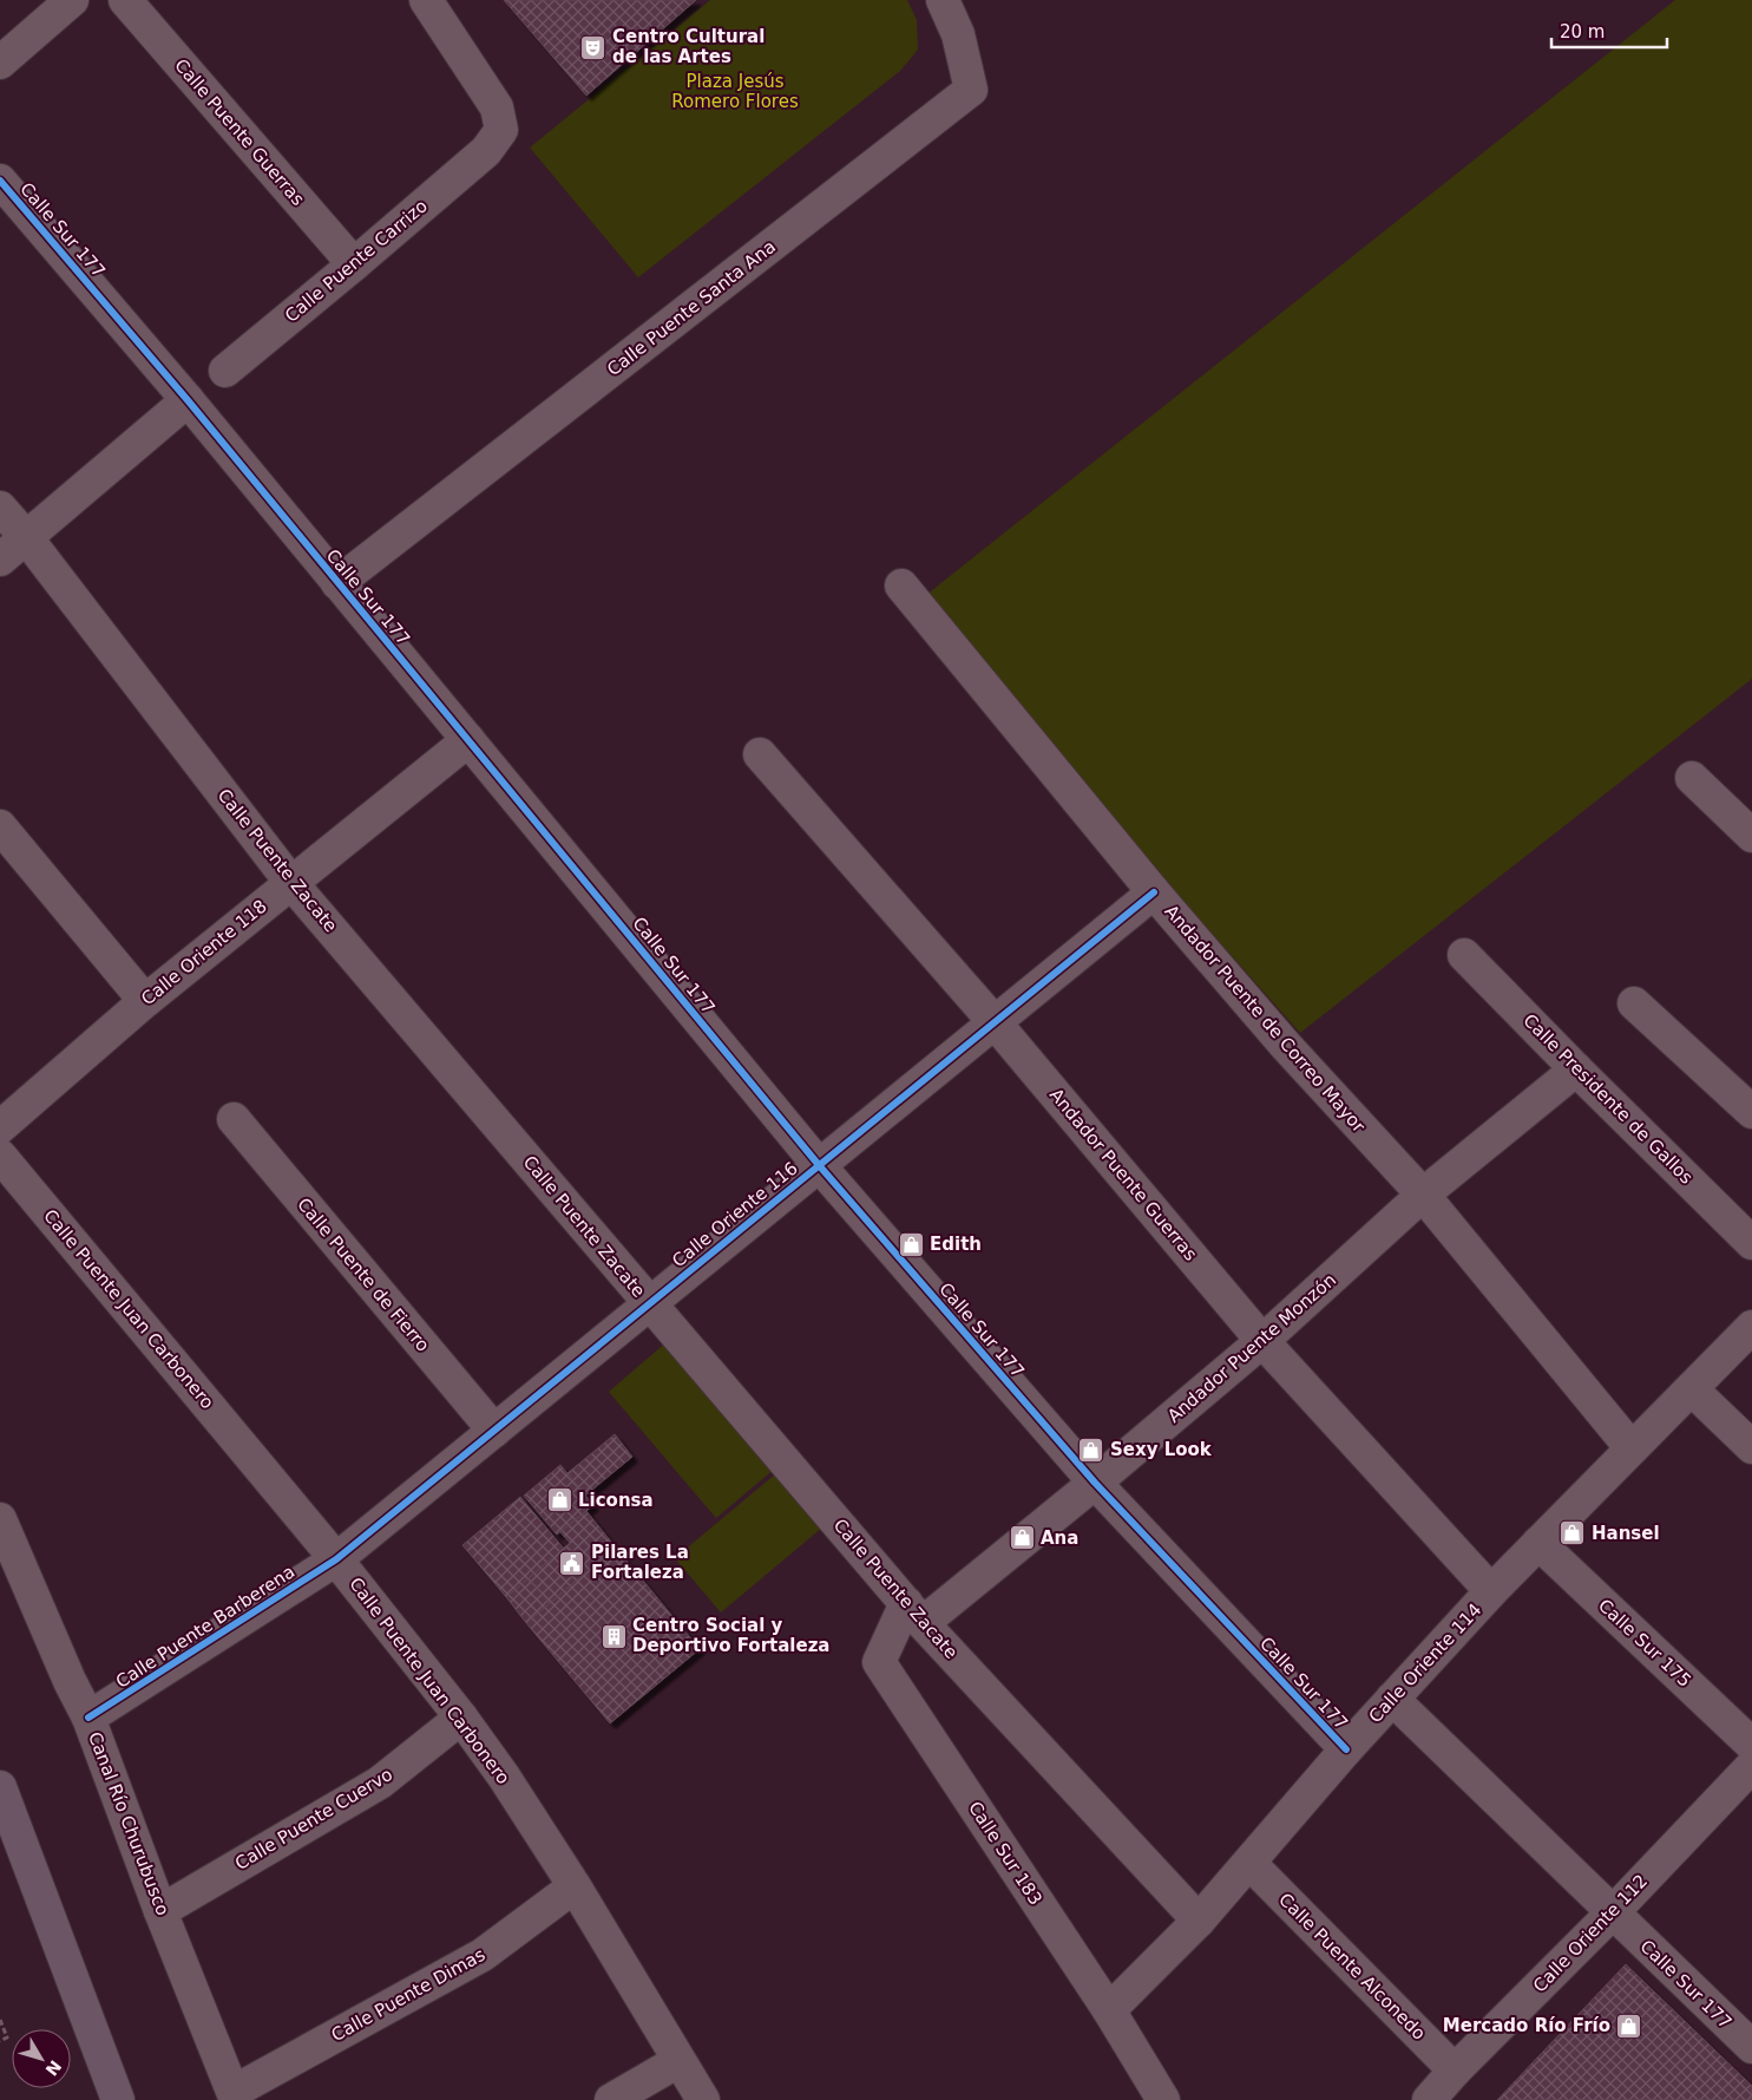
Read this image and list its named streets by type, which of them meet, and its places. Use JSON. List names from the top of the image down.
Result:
{
  "streets": {
    "street": [
      "Calle Puente Guerras",
      "Calle Sur 177",
      "Calle Puente Carrizo",
      "Calle Puente Santa Ana",
      "Calle Puente Zacate",
      "Calle Oriente 118",
      "Andador Puente de Correo Mayor",
      "Calle Presidente de Gallos",
      "Andador Puente Guerras",
      "Calle Oriente 116",
      "Calle Puente de Fierro",
      "Calle Puente Juan Carbonero",
      "Andador Puente Monzón",
      "Calle Puente Barberena",
      "Calle Sur 175",
      "Calle Oriente 114",
      "Calle Puente Cuervo",
      "Canal Río Churubusco",
      "Calle Sur 183",
      "Calle Oriente 112",
      "Calle Puente Alconedo",
      "Calle Puente Dimas"
    ]
  },
  "crossings": [
    ["Calle Puente Guerras", "Calle Puente Carrizo"],
    ["Calle Sur 177", "Calle Puente Santa Ana"],
    ["Calle Sur 177", "Calle Oriente 118"],
    ["Calle Sur 177", "Calle Oriente 116"],
    ["Calle Sur 177", "Andador Puente Monzón"],
    ["Calle Sur 177", "Calle Oriente 114"],
    ["Calle Sur 177", "Calle Oriente 112"],
    ["Calle Puente Zacate", "Calle Oriente 118"],
    ["Calle Puente Zacate", "Calle Oriente 116"],
    ["Calle Puente Zacate", "Andador Puente Monzón"],
    ["Calle Puente Zacate", "Calle Oriente 114"],
    ["Calle Puente Zacate", "Calle Sur 183"],
    ["Andador Puente de Correo Mayor", "Calle Oriente 116"],
    ["Andador Puente de Correo Mayor", "Andador Puente Monzón"],
    ["Andador Puente de Correo Mayor", "Calle Oriente 114"],
    ["Calle Presidente de Gallos", "Andador Puente Monzón"],
    ["Andador Puente Guerras", "Calle Oriente 116"],
    ["Andador Puente Guerras", "Andador Puente Monzón"],
    ["Andador Puente Guerras", "Calle Oriente 114"],
    ["Calle Oriente 116", "Calle Puente de Fierro"],
    ["Calle Oriente 116", "Calle Puente Juan Carbonero"],
    ["Calle Oriente 116", "Calle Puente Barberena"],
    ["Calle Puente Juan Carbonero", "Calle Puente Barberena"],
    ["Calle Puente Juan Carbonero", "Calle Puente Cuervo"],
    ["Calle Puente Juan Carbonero", "Calle Puente Dimas"],
    ["Andador Puente Monzón", "Calle Sur 183"],
    ["Calle Puente Barberena", "Canal Río Churubusco"],
    ["Calle Sur 175", "Calle Oriente 114"],
    ["Calle Oriente 114", "Calle Sur 183"],
    ["Calle Oriente 114", "Calle Puente Alconedo"],
    ["Calle Puente Cuervo", "Canal Río Churubusco"],
    ["Canal Río Churubusco", "Calle Puente Dimas"],
    ["Calle Oriente 112", "Calle Puente Alconedo"]
  ],
  "parks": ["Plaza Jesús Romero Flores"],
  "places": {
    "theatre": ["Centro Cultural de las Artes"],
    "shop": [
      "Edith",
      "Sexy Look",
      "Liconsa",
      "Hansel",
      "Ana",
      "Mercado Río Frío"
    ],
    "public building": ["Pilares La Fortaleza"],
    "building": ["Centro Social y Deportivo Fortaleza"]
  },
  "scale_bar": "20 m",
  "north": "bottom right"
}
